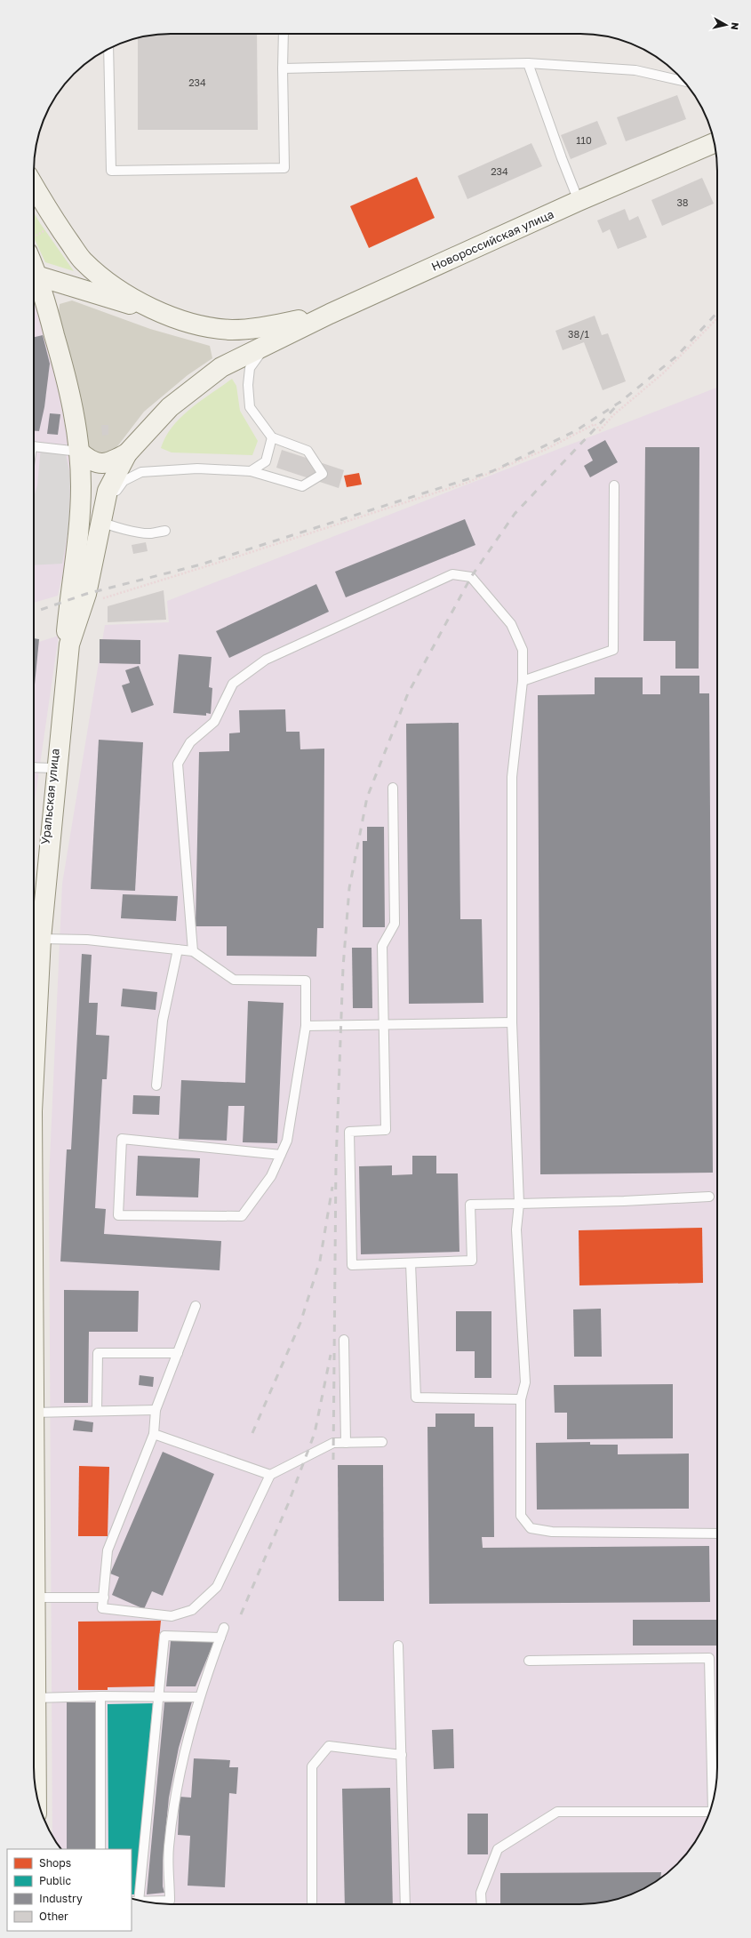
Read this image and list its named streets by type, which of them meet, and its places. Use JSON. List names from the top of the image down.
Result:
{
  "streets": {
    "main road": ["Новороссийская улица", "Уральская улица"]
  },
  "house_numbers": [
    "234",
    "110",
    "234",
    "38",
    "38/1"
  ],
  "legend": [
    "Shops",
    "Public",
    "Industry",
    "Other"
  ],
  "north": "right"
}
